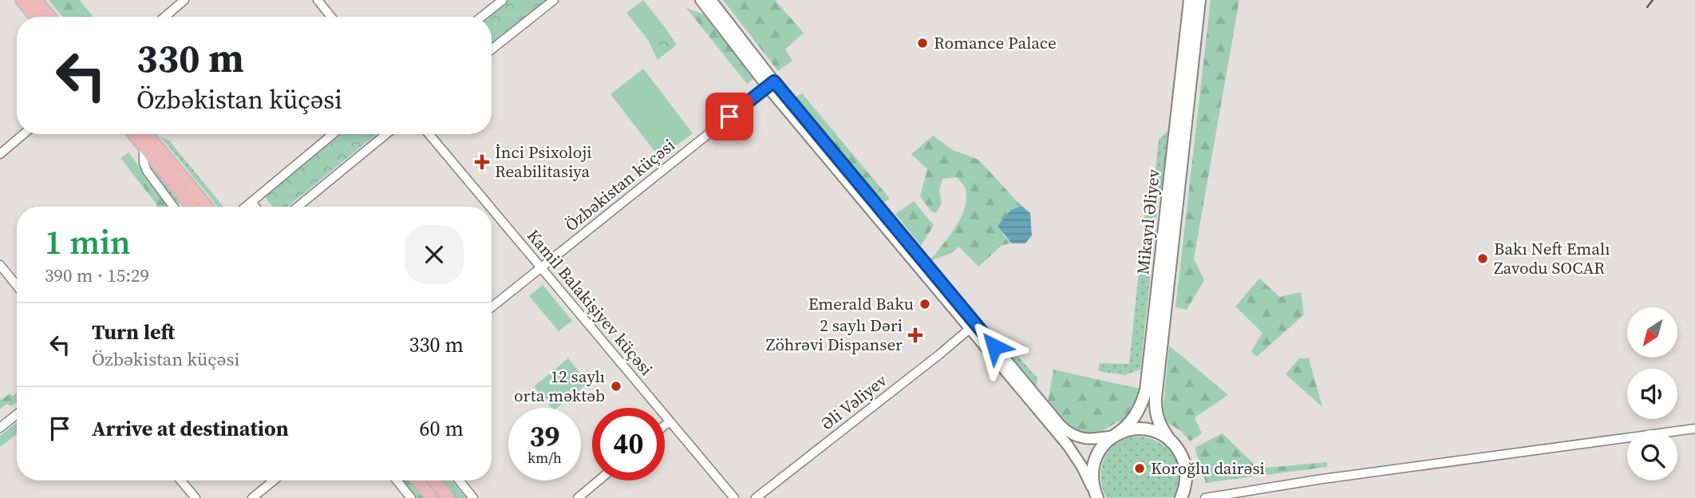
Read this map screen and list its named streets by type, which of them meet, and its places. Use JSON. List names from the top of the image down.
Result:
{
  "streets": {
    "main road": ["Mikayıl Əliyev"],
    "street": ["Özbəkistan küçəsi", "Kamil Balakişiyev küçəsi", "Əli Vəliyev"]
  },
  "crossings": [
    ["Özbəkistan küçəsi", "Kamil Balakişiyev küçəsi"]
  ],
  "places": {
    "other": [
      "Romance Palace",
      "Bakı Neft Emalı Zavodu SOCAR",
      "Emerald Baku",
      "12 saylı orta məktəb",
      "Koroğlu dairəsi"
    ],
    "health": ["İnci Psixoloji Reabilitasiya", "2 saylı Dəri Zöhrəvi Dispanser"]
  },
  "north": "bottom left",
  "page": {
    "turn": ["330 m", "Özbəkistan küçəsi"],
    "heading": ["1 min", "390 m · 15:29"],
    "list": [
      {
        "name": "Turn left",
        "note": "Özbəkistan küçəsi",
        "value": "330 m"
      },
      {
        "name": "Arrive at destination",
        "value": "60 m"
      }
    ],
    "speed": "39 km/h",
    "limit": "40"
  }
}
